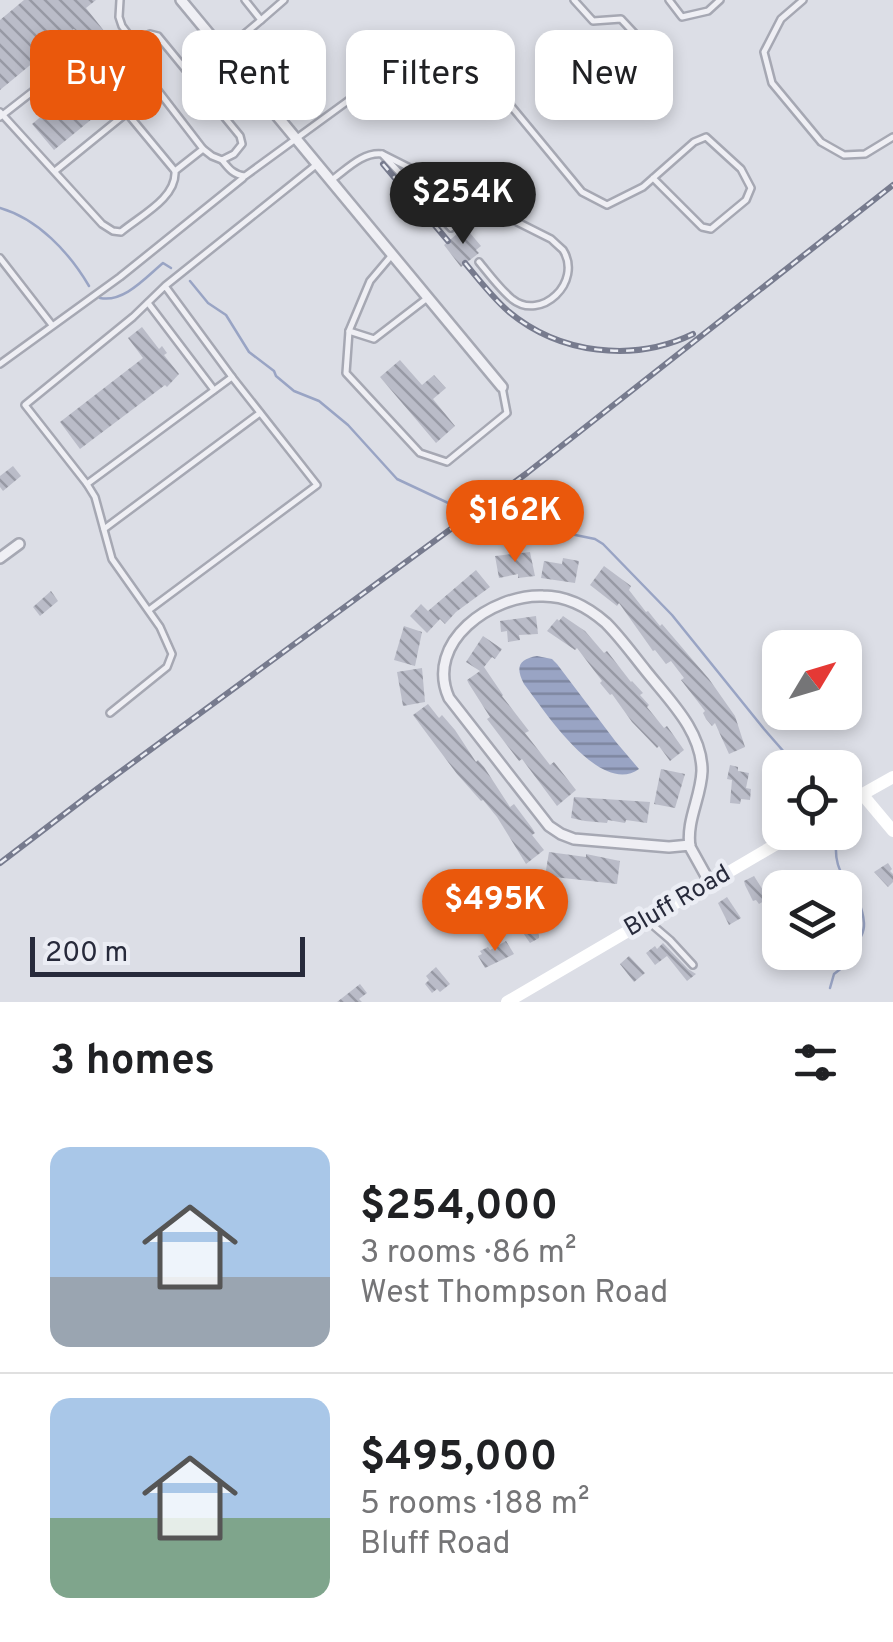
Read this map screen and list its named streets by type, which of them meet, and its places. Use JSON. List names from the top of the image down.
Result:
{
  "streets": {
    "main road": ["Bluff Road"]
  },
  "scale_bar": "200 m",
  "north": "top right",
  "page": {
    "chip": [
      "Buy",
      "Rent",
      "Filters",
      "New"
    ],
    "price": ["$254K", "$162K", "$495K"],
    "scale": "200 m",
    "heading": "3 homes",
    "list": [
      {
        "name": "$254,000",
        "note": "3 rooms · 86 m² · West Thompson Road"
      },
      {
        "name": "$495,000",
        "note": "5 rooms · 188 m² · Bluff Road"
      }
    ]
  }
}
